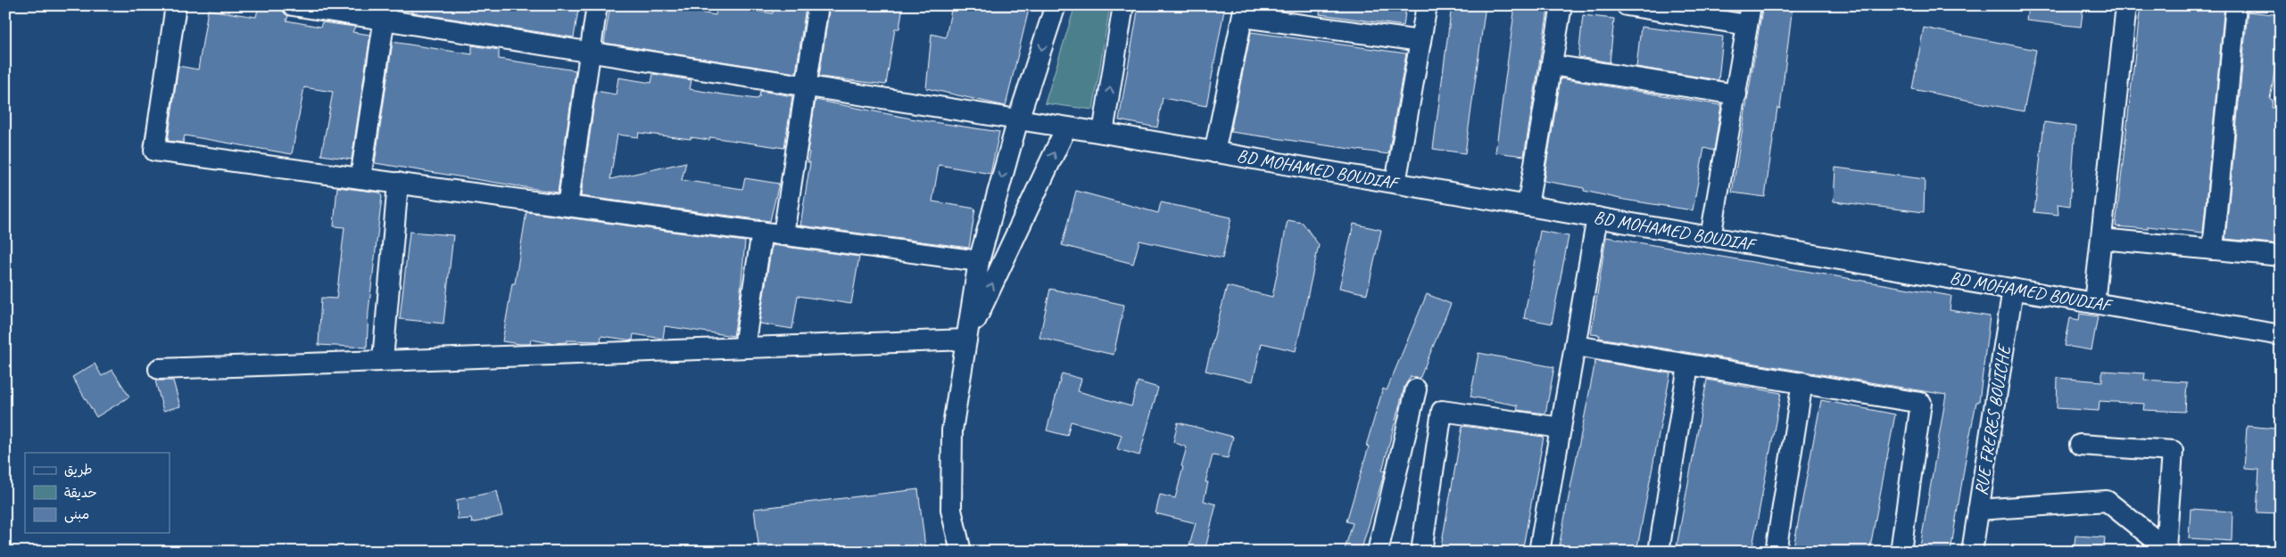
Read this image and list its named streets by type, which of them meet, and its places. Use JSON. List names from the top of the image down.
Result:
{
  "streets": {
    "street": ["BD MOHAMED BOUDIAF", "RUE FRERES BOUICHE"]
  },
  "crossings": [
    ["BD MOHAMED BOUDIAF", "RUE FRERES BOUICHE"]
  ],
  "legend": ["طريق", "حديقة", "مبنى"]
}
